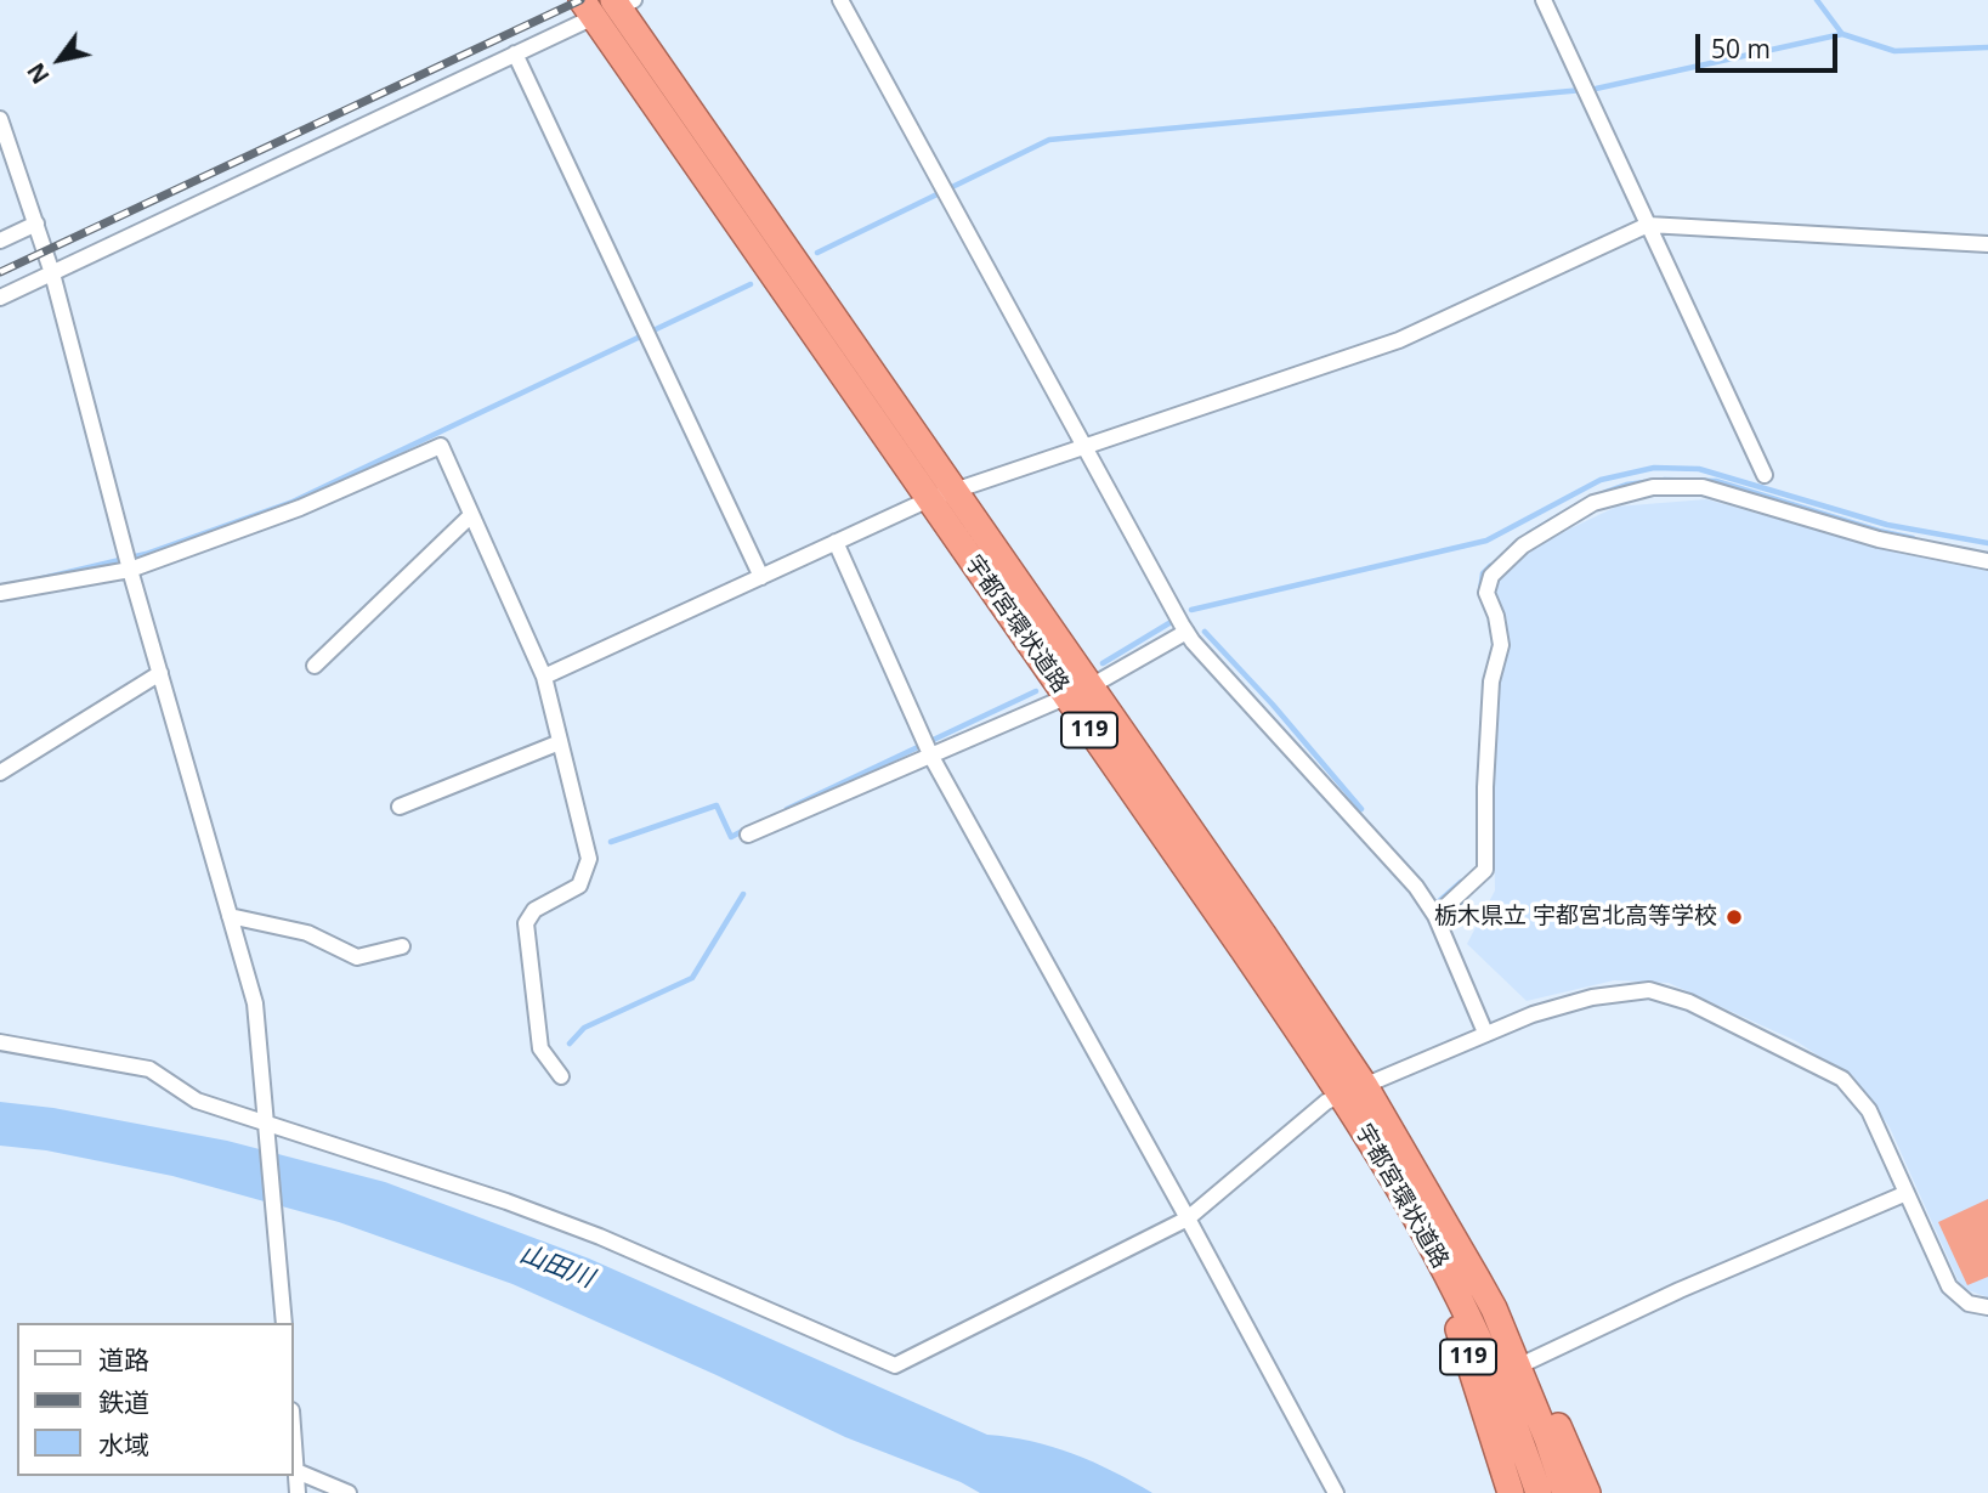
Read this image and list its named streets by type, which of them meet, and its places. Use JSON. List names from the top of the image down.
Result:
{
  "streets": {
    "highway": ["宇都宮環状道路", "119"]
  },
  "crossings": [
    ["宇都宮環状道路", "119"]
  ],
  "water": ["山田川"],
  "places": ["栃木県立 宇都宮北高等学校"],
  "legend": ["道路", "鉄道", "水域"],
  "scale_bar": "50 m",
  "north": "bottom left"
}
